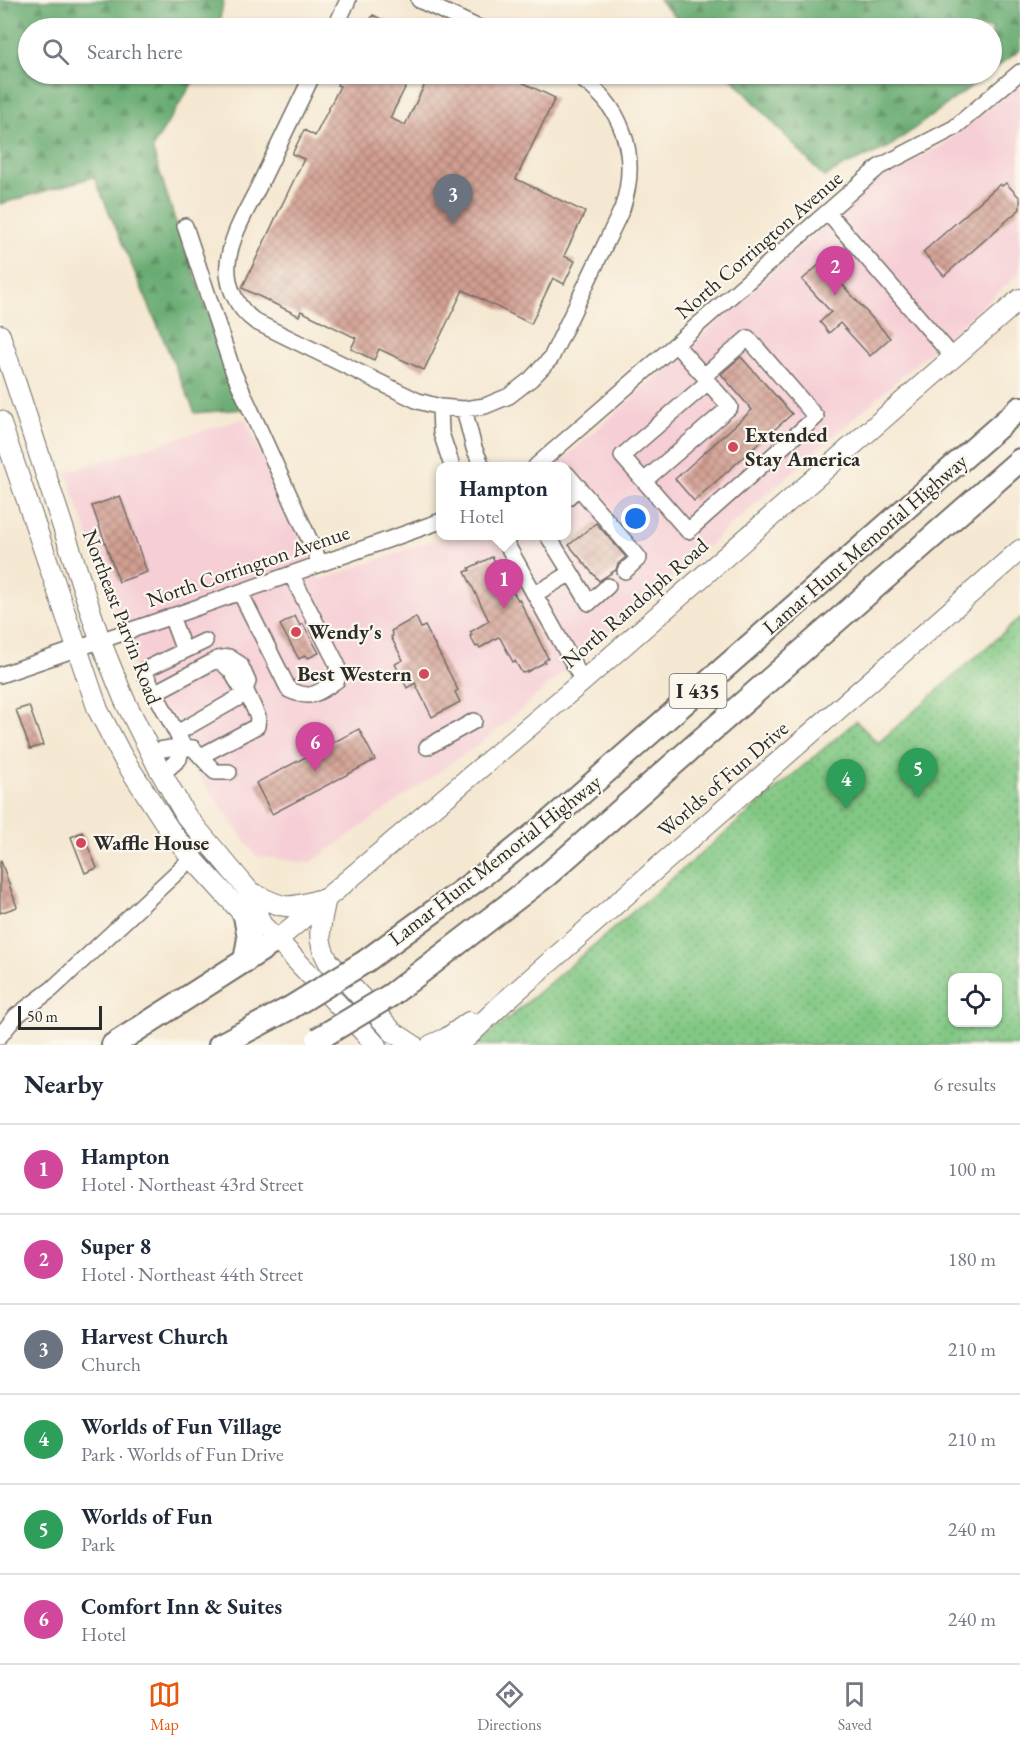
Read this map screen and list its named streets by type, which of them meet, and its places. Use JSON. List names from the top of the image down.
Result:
{
  "streets": {
    "highway": ["Lamar Hunt Memorial Highway", "I 435"],
    "main road": ["North Randolph Road", "Northeast Parvin Road", "Worlds of Fun Drive"],
    "street": ["North Corrington Avenue"]
  },
  "crossings": [
    ["North Corrington Avenue", "Northeast Parvin Road"],
    ["North Randolph Road", "Northeast Parvin Road"]
  ],
  "places": [
    "Extended Stay America",
    "Wendy's",
    "Best Western",
    "Waffle House"
  ],
  "scale_bar": "50 m",
  "page": {
    "search": "Search here",
    "pins": [
      "3",
      "2",
      "1",
      "6",
      "5",
      "4"
    ],
    "popup": ["Hampton", "Hotel"],
    "scale": "50 m",
    "heading": ["Nearby", "6 results"],
    "list": [
      {
        "mark": "1",
        "name": "Hampton",
        "note": "Hotel · Northeast 43rd Street",
        "value": "100 m"
      },
      {
        "mark": "2",
        "name": "Super 8",
        "note": "Hotel · Northeast 44th Street",
        "value": "180 m"
      },
      {
        "mark": "3",
        "name": "Harvest Church",
        "note": "Church",
        "value": "210 m"
      },
      {
        "mark": "4",
        "name": "Worlds of Fun Village",
        "note": "Park · Worlds of Fun Drive",
        "value": "210 m"
      },
      {
        "mark": "5",
        "name": "Worlds of Fun",
        "note": "Park",
        "value": "240 m"
      },
      {
        "mark": "6",
        "name": "Comfort Inn & Suites",
        "note": "Hotel",
        "value": "240 m"
      }
    ],
    "nav": ["Map", "Directions", "Saved"]
  }
}
